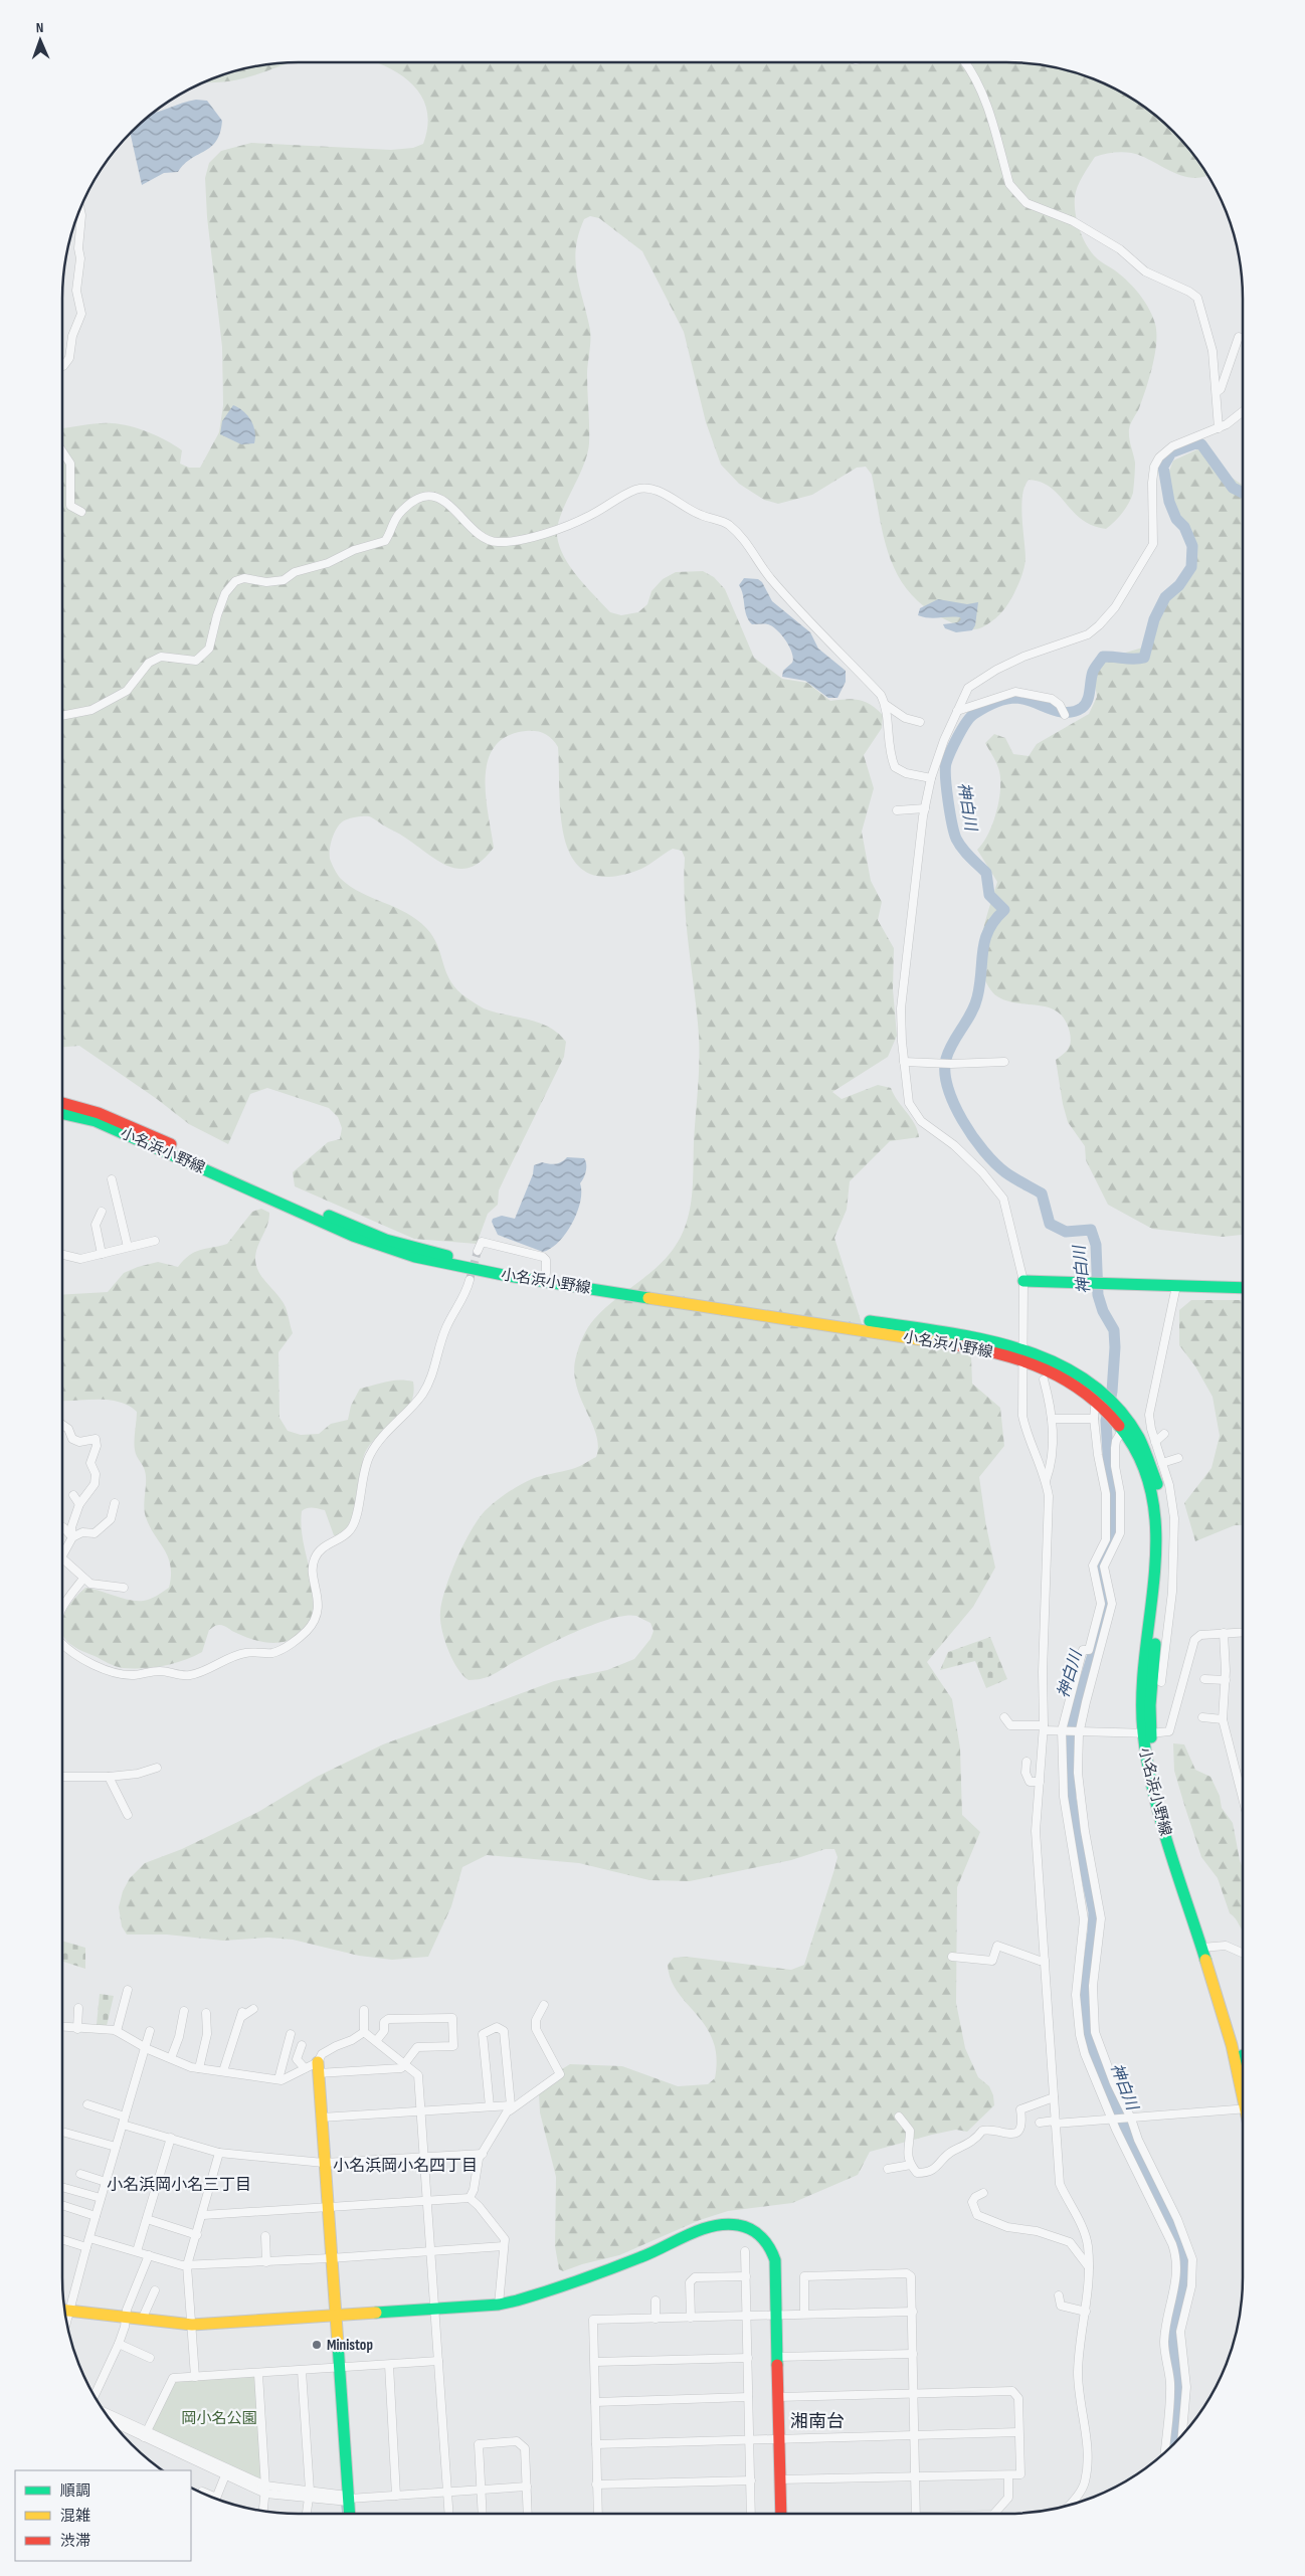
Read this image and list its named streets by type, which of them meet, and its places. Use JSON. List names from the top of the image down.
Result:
{
  "streets": {
    "main road": ["小名浜小野線"]
  },
  "districts": ["小名浜岡小名四丁目", "小名浜岡小名三丁目", "湘南台"],
  "water": ["神白川"],
  "parks": ["岡小名公園"],
  "places": ["Ministop"],
  "legend": ["順調", "混雑", "渋滞"],
  "north": "top"
}
